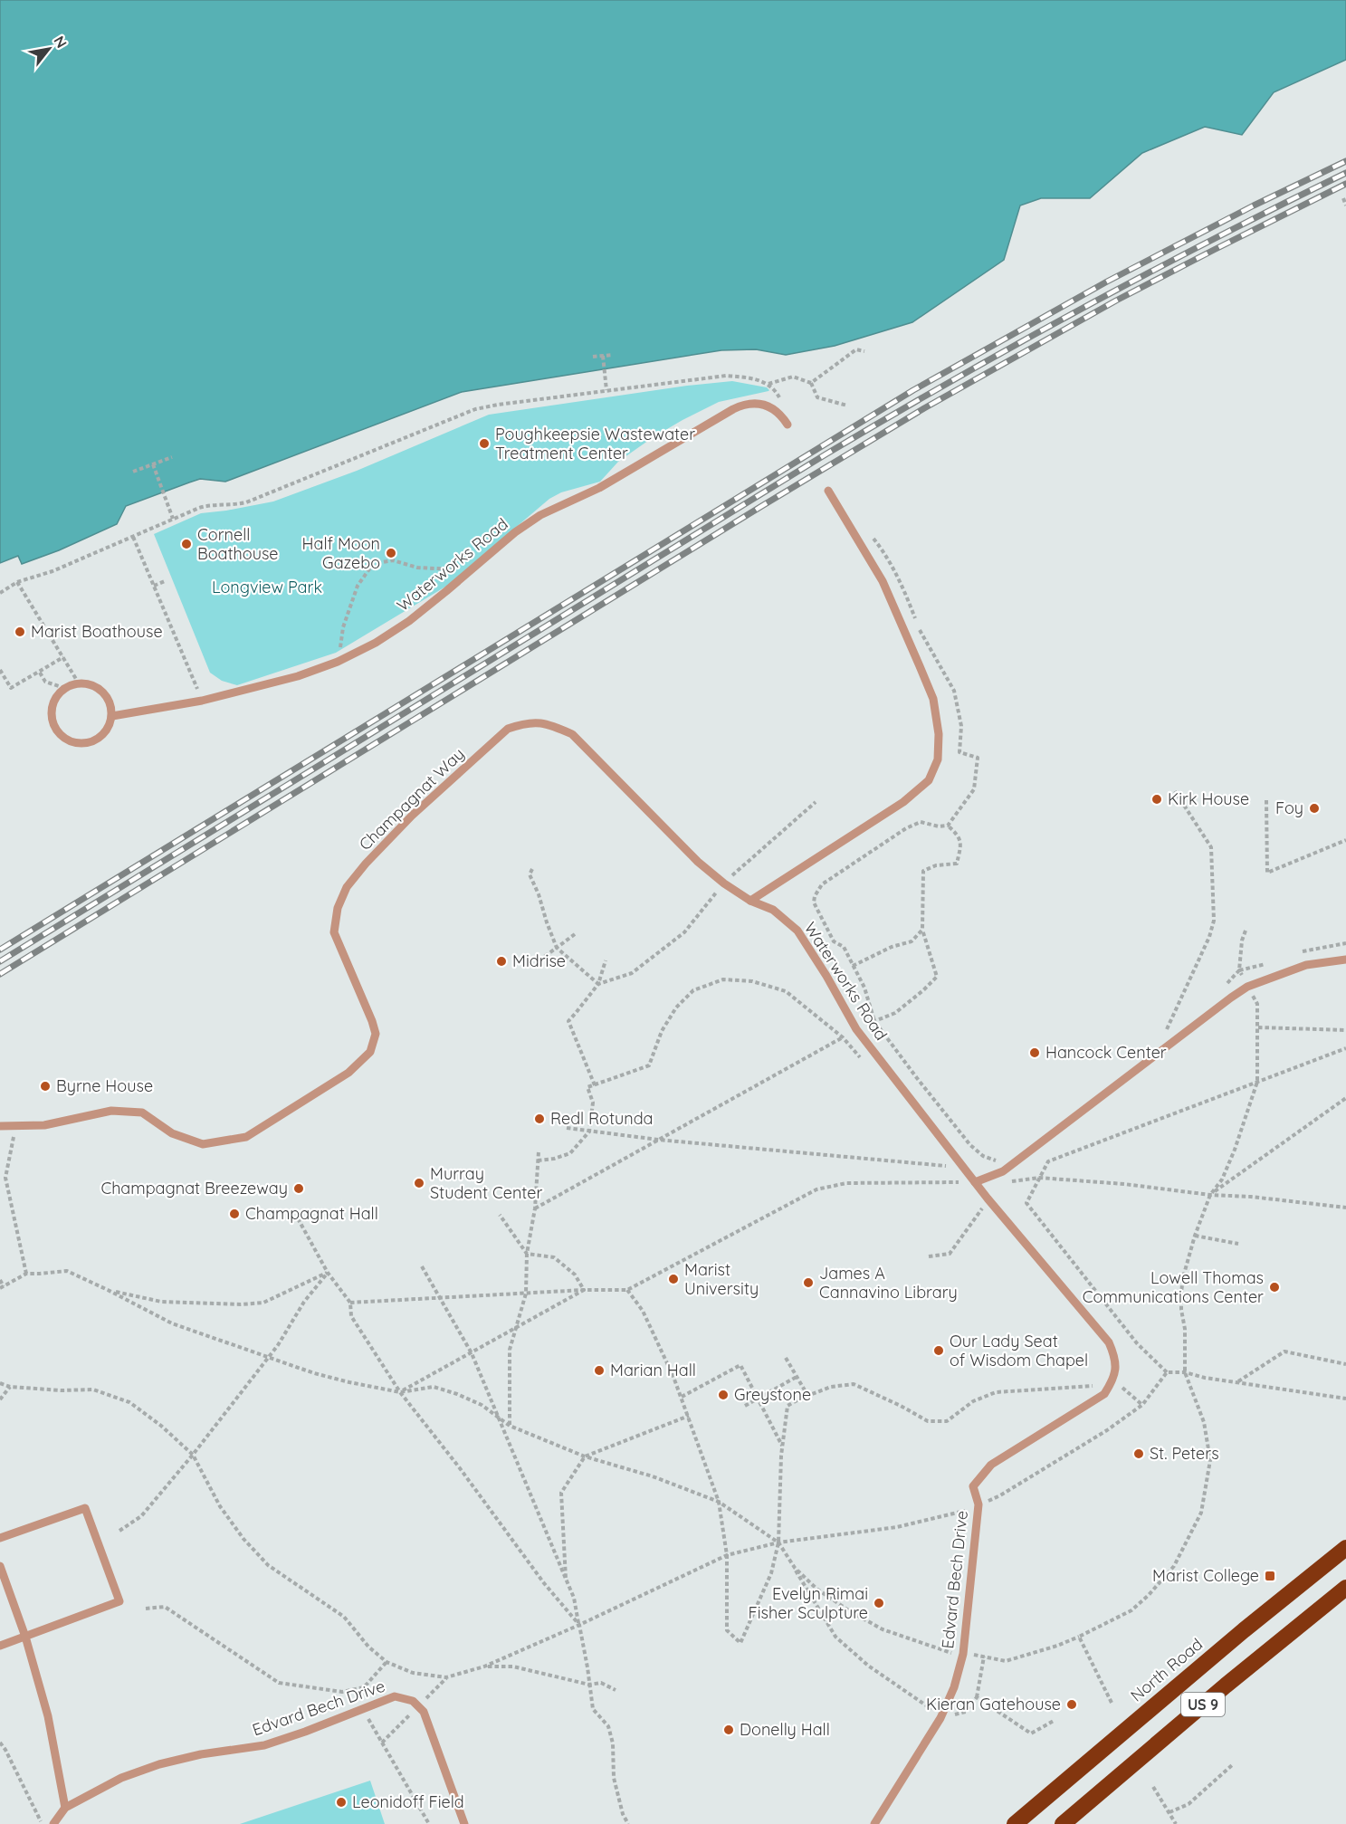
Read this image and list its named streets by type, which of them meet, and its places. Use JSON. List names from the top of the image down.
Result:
{
  "streets": {
    "highway": ["North Road", "US 9"],
    "lane": ["Waterworks Road", "Champagnat Way", "Edvard Bech Drive"]
  },
  "crossings": [
    ["Waterworks Road", "Champagnat Way"],
    ["Waterworks Road", "Edvard Bech Drive"]
  ],
  "parks": ["Longview Park"],
  "places": {
    "other": [
      "Poughkeepsie Wastewater Treatment Center",
      "Cornell Boathouse",
      "Half Moon Gazebo",
      "Marist Boathouse",
      "Kirk House",
      "Foy",
      "Midrise",
      "Hancock Center",
      "Byrne House",
      "Redl Rotunda",
      "Murray Student Center",
      "Champagnat Breezeway",
      "Champagnat Hall",
      "Marist University",
      "James A Cannavino Library",
      "Lowell Thomas Communications Center",
      "Our Lady Seat of Wisdom Chapel",
      "Marian Hall",
      "Greystone",
      "St. Peters",
      "Evelyn Rimai Fisher Sculpture",
      "Kieran Gatehouse",
      "Donelly Hall",
      "Leonidoff Field"
    ],
    "transit": ["Marist College"]
  },
  "north": "top right"
}
